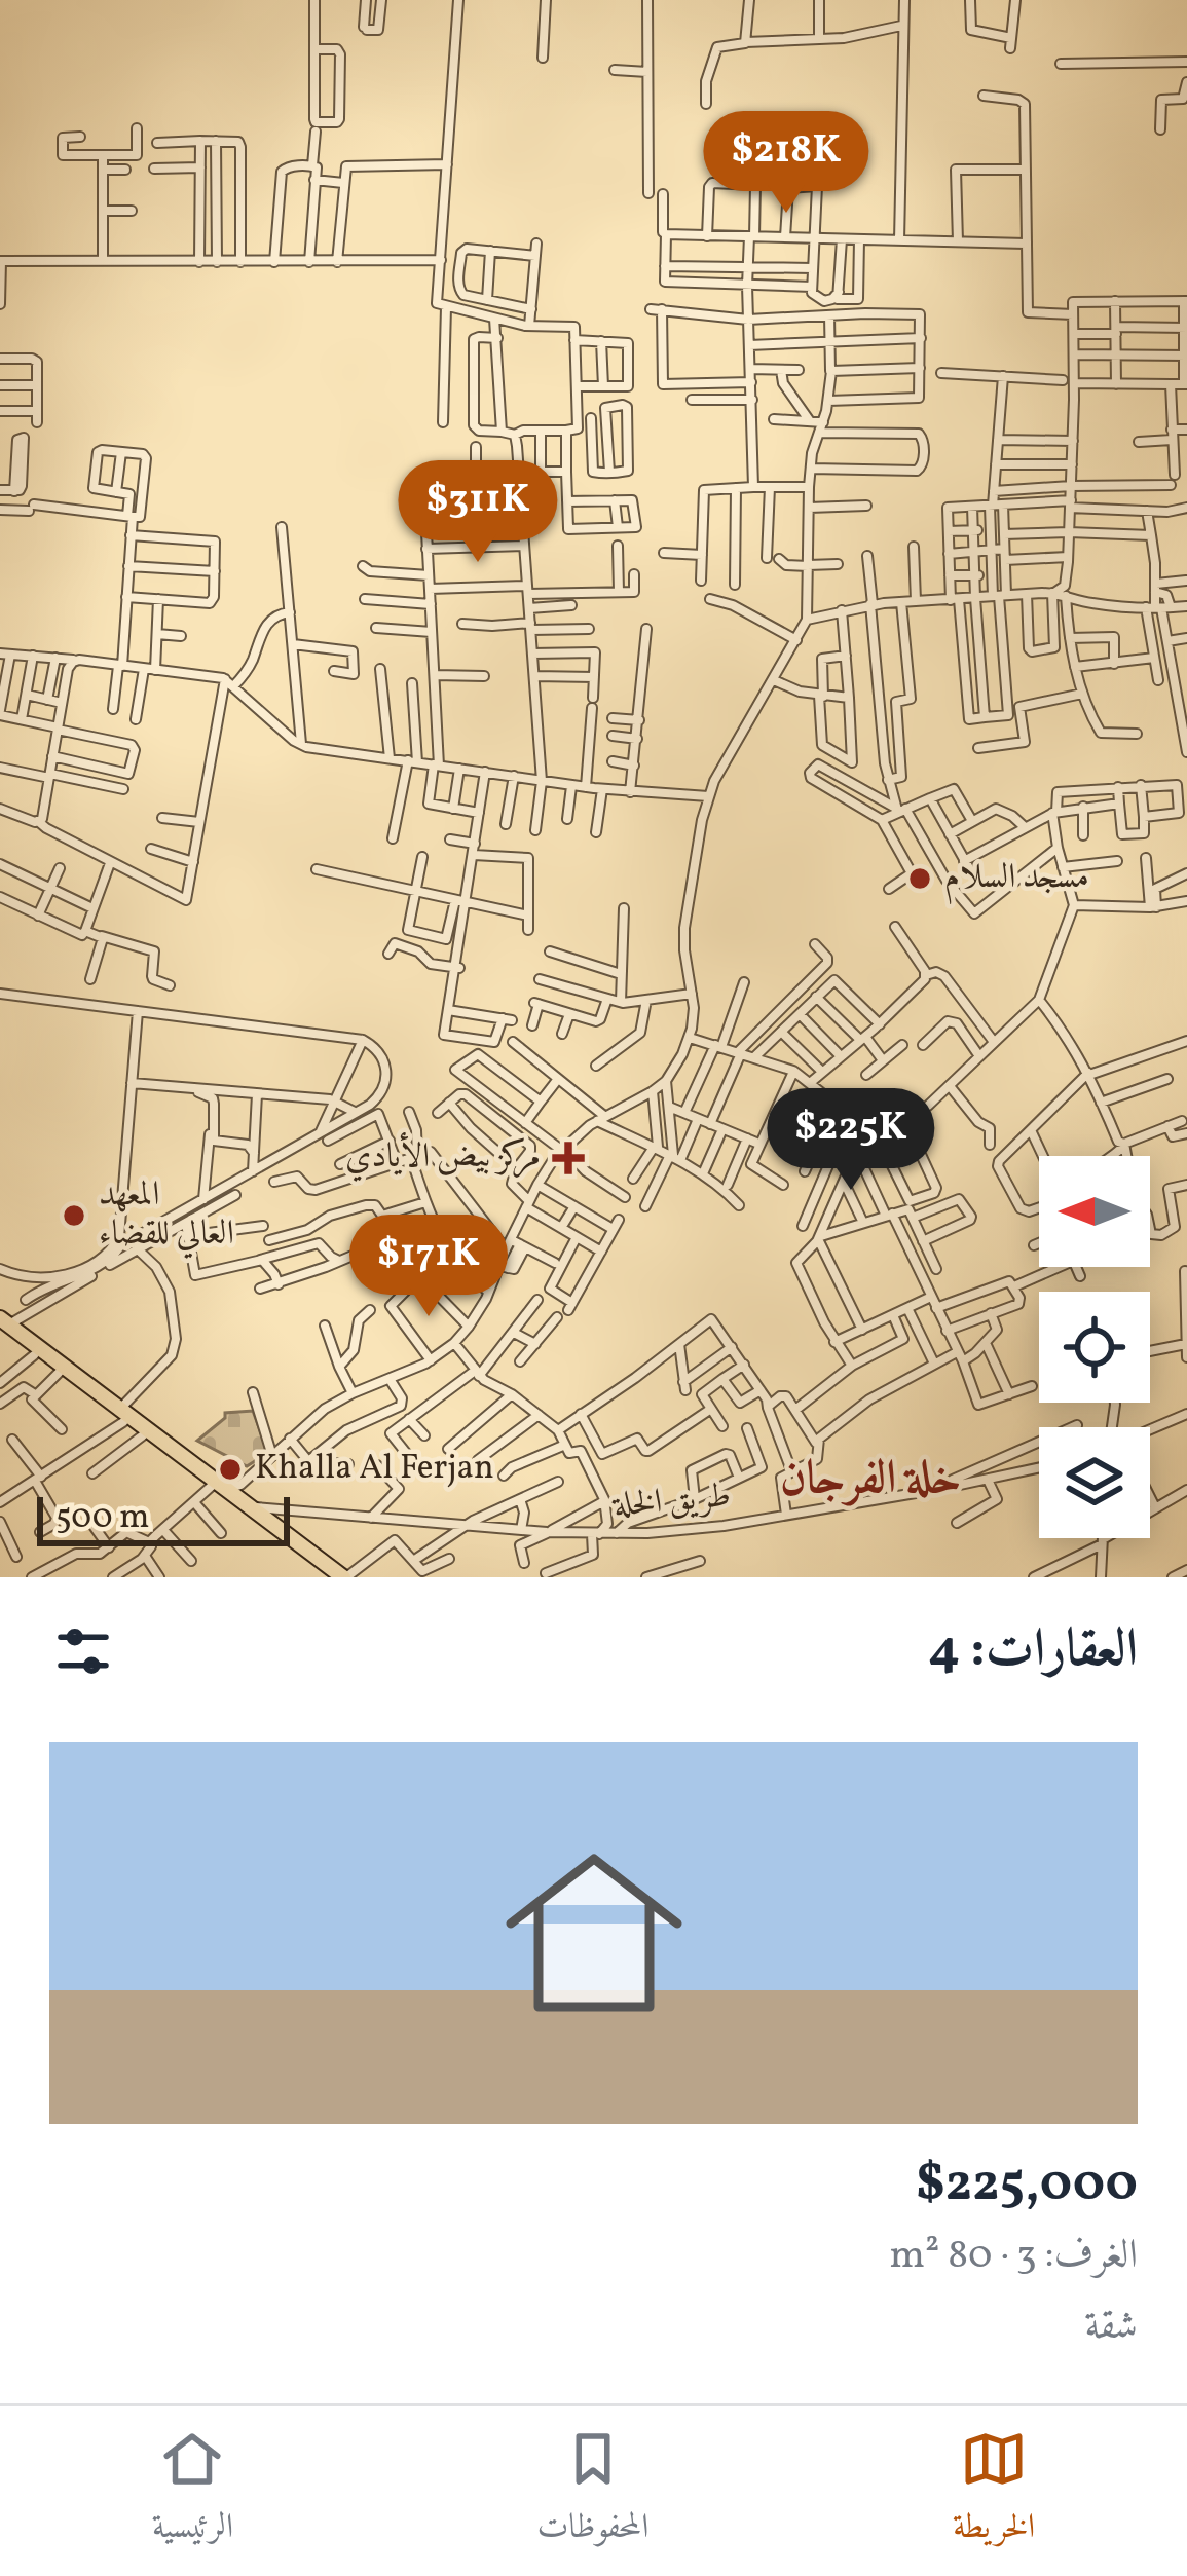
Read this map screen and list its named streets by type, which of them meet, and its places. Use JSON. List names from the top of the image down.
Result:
{
  "streets": {
    "street": ["طريق الخلة"]
  },
  "districts": ["خلة الفرجان"],
  "places": {
    "other": ["مسجد السلام", "المعهد العالي للقضاء", "Khalla Al Ferjan"],
    "health": ["مركز بيض الأيادي"]
  },
  "scale_bar": "500 m",
  "north": "left",
  "page": {
    "price": [
      "$218K",
      "$311K",
      "$225K",
      "$171K"
    ],
    "scale": "500 m",
    "heading": "العقارات: 4",
    "list": [
      {
        "name": "$225,000",
        "note": "الغرف: 3 · 80 m² · شقة"
      }
    ],
    "tabs": ["الخريطة", "المحفوظات", "الرئيسية"]
  }
}
